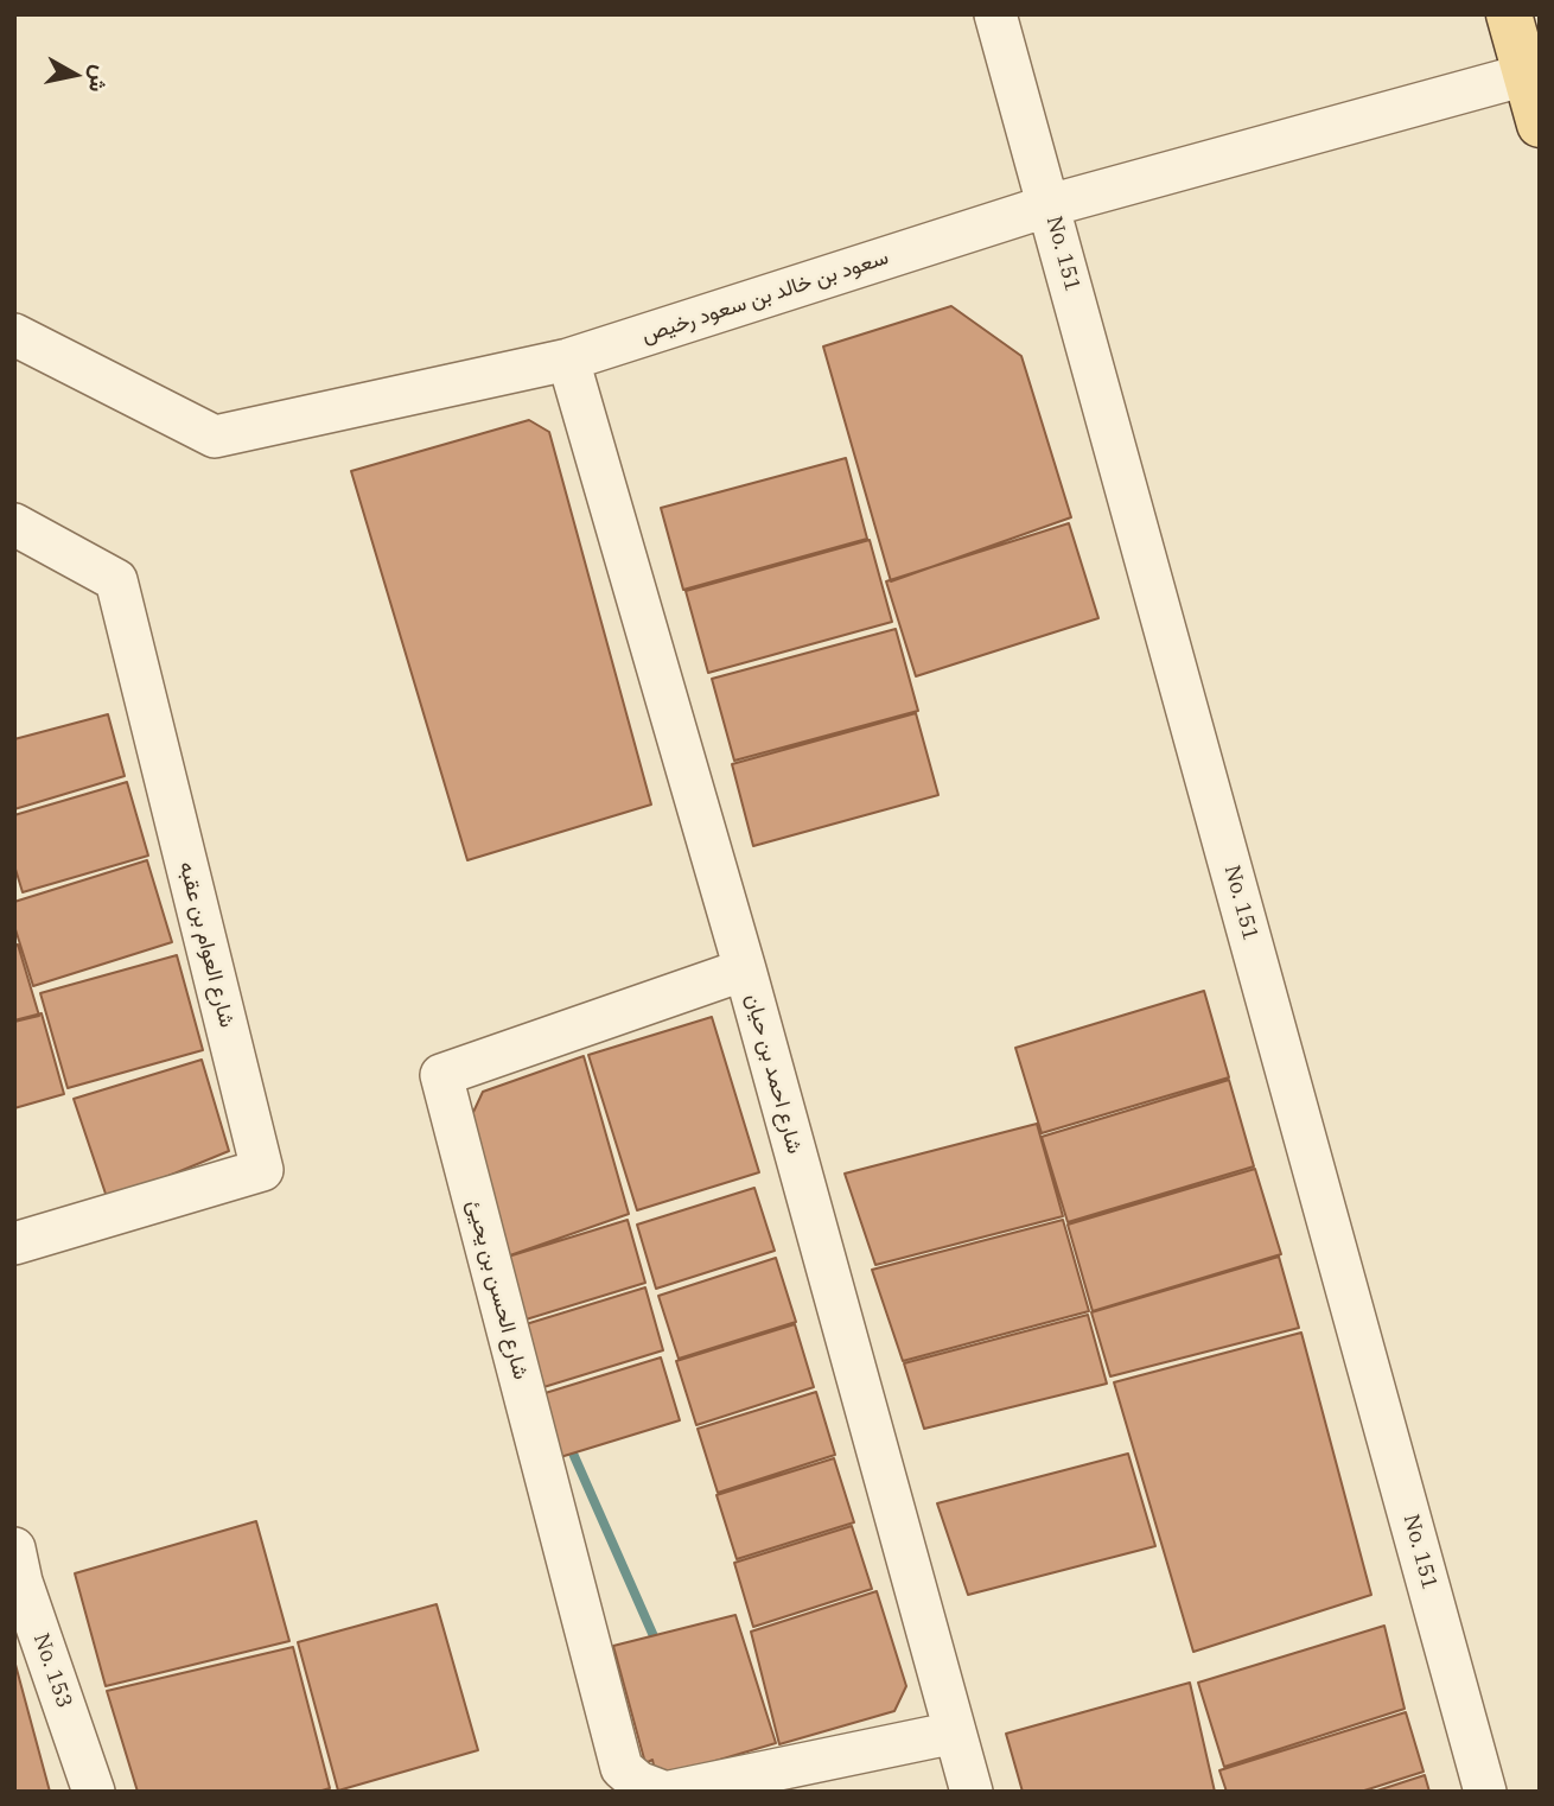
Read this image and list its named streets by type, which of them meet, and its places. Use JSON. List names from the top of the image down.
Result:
{
  "streets": {
    "street": [
      "No. 151",
      "سعود بن خالد بن سعود رخيص",
      "شارع العوام بن عقبه",
      "شارع احمد بن حيان",
      "شارع الحسن بن يحيئ",
      "No. 153"
    ]
  },
  "crossings": [
    ["No. 151", "سعود بن خالد بن سعود رخيص"],
    ["سعود بن خالد بن سعود رخيص", "شارع احمد بن حيان"],
    ["شارع احمد بن حيان", "شارع الحسن بن يحيئ"]
  ],
  "north": "right"
}
